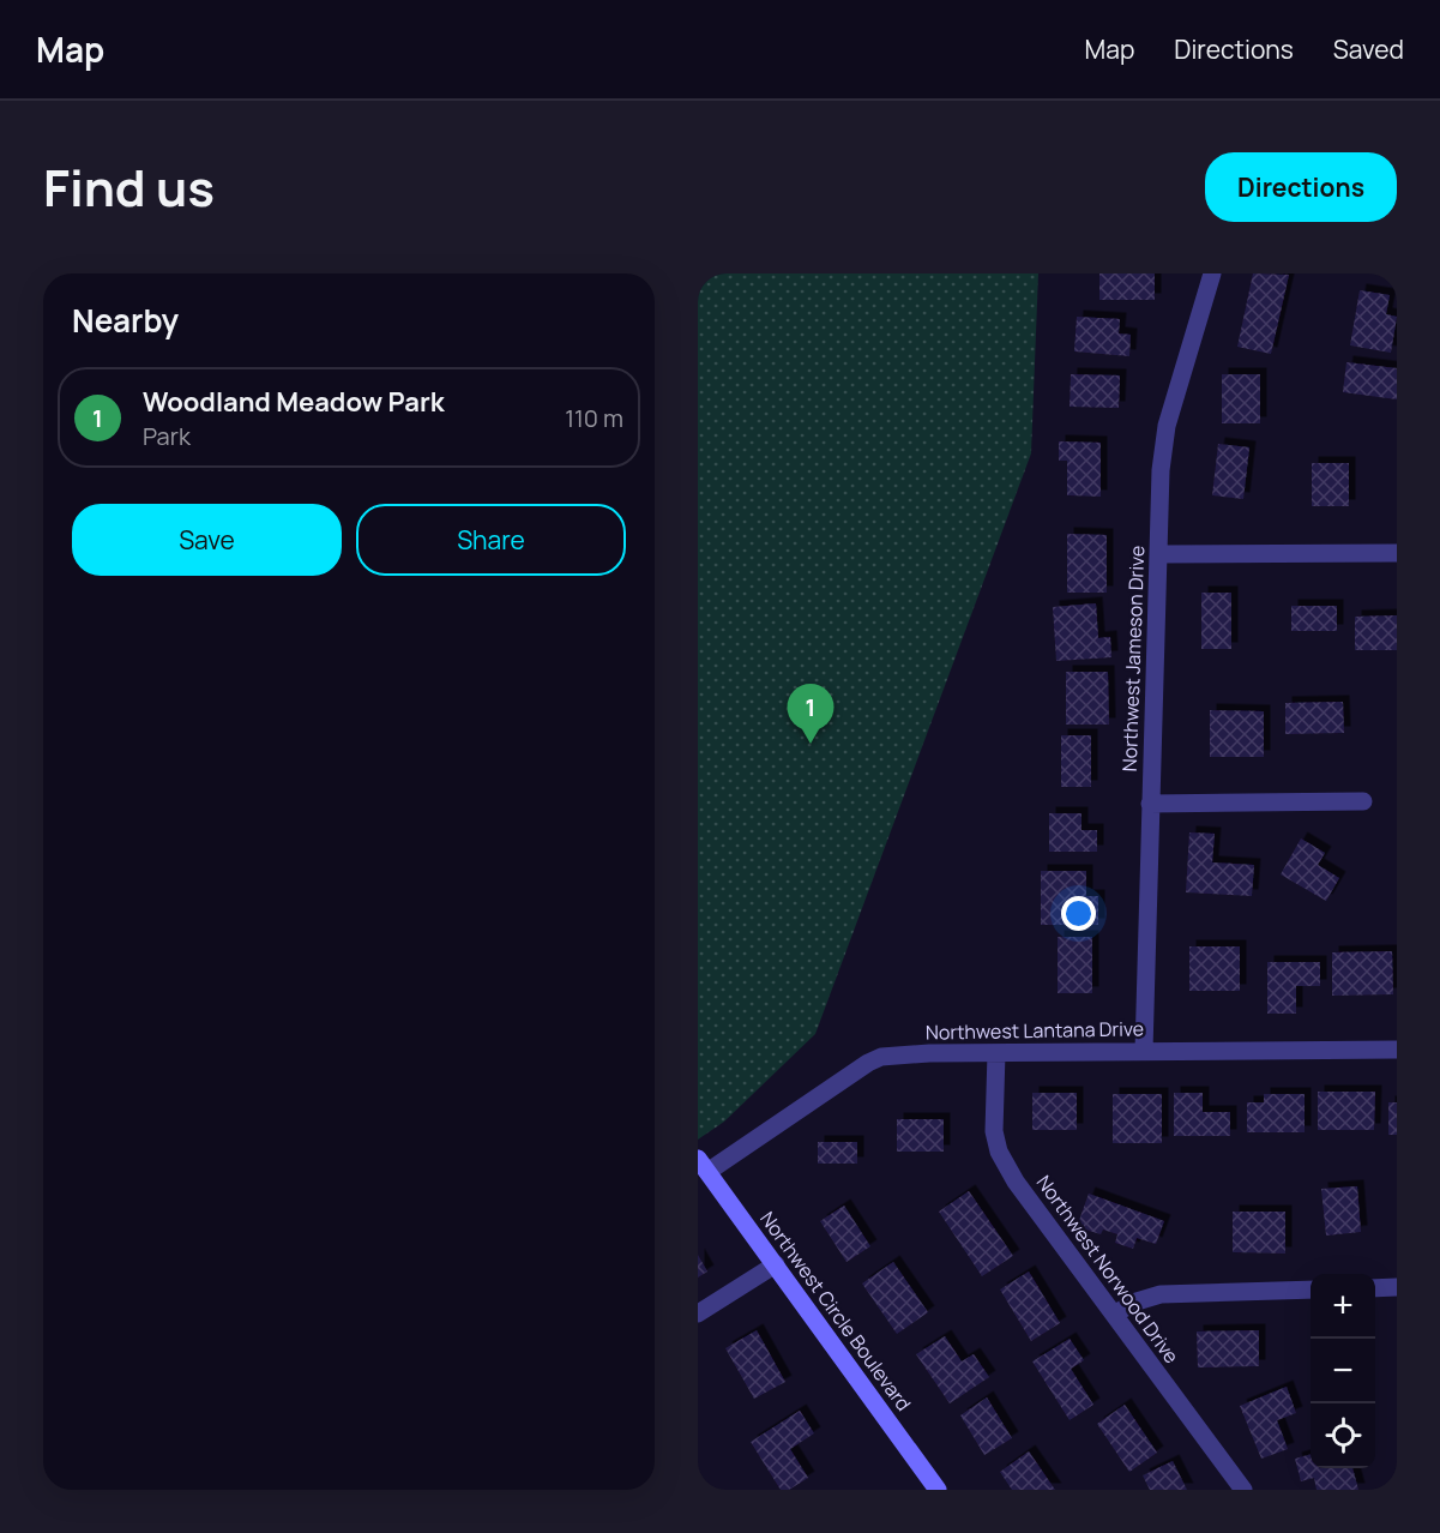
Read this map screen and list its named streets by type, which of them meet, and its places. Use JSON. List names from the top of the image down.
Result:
{
  "streets": {
    "main road": ["Northwest Circle Boulevard"],
    "street": ["Northwest Jameson Drive", "Northwest Lantana Drive", "Northwest Norwood Drive"]
  },
  "crossings": [
    ["Northwest Jameson Drive", "Northwest Lantana Drive"],
    ["Northwest Lantana Drive", "Northwest Norwood Drive"],
    ["Northwest Lantana Drive", "Northwest Circle Boulevard"]
  ],
  "page": {
    "header": "Map",
    "nav": ["Map", "Directions", "Saved"],
    "title": "Find us",
    "buttons": [
      "Directions",
      ["Save", "Share"]
    ],
    "heading": "Nearby",
    "list": [
      {
        "mark": "1",
        "name": "Woodland Meadow Park",
        "note": "Park",
        "value": "110 m"
      }
    ],
    "pins": "1",
    "map_buttons": ["+", "−"]
  }
}
